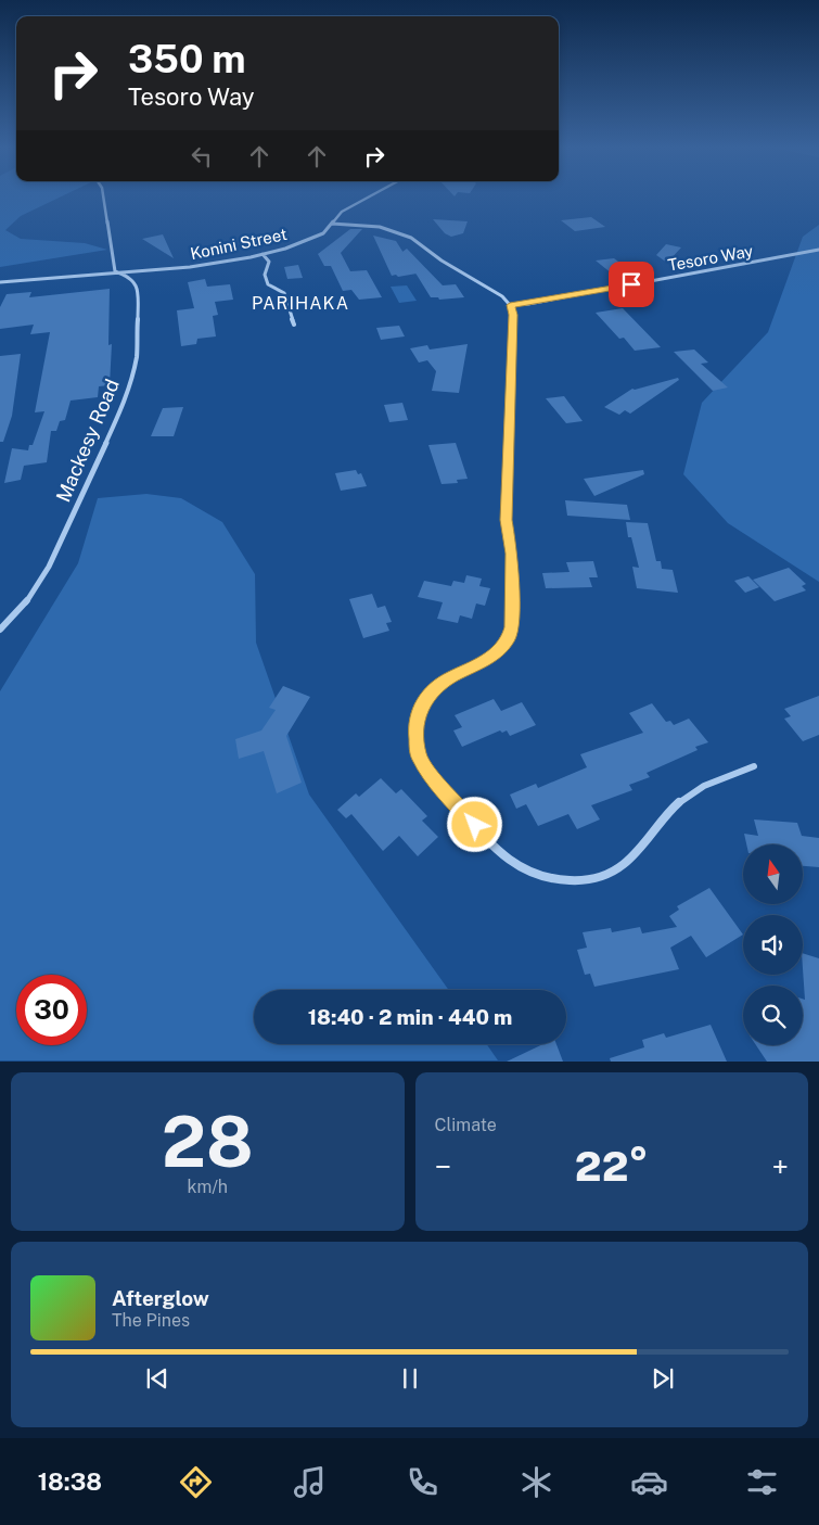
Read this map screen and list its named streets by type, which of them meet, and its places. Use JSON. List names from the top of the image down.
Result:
{
  "streets": {
    "street": ["Konini Street", "Tesoro Way", "Mackesy Road"]
  },
  "crossings": [
    ["Konini Street", "Mackesy Road"]
  ],
  "districts": ["PARIHAKA"],
  "north": "top",
  "page": {
    "turn": ["350 m", "Tesoro Way"],
    "limit": "30",
    "trip": "18:40 · 2 min · 440 m",
    "tile": [
      ["28", "km/h"],
      "Climate"
    ],
    "heat": ["−", "22°", "+"],
    "song": ["Afterglow", "The Pines"],
    "tabs": "18:38"
  }
}
